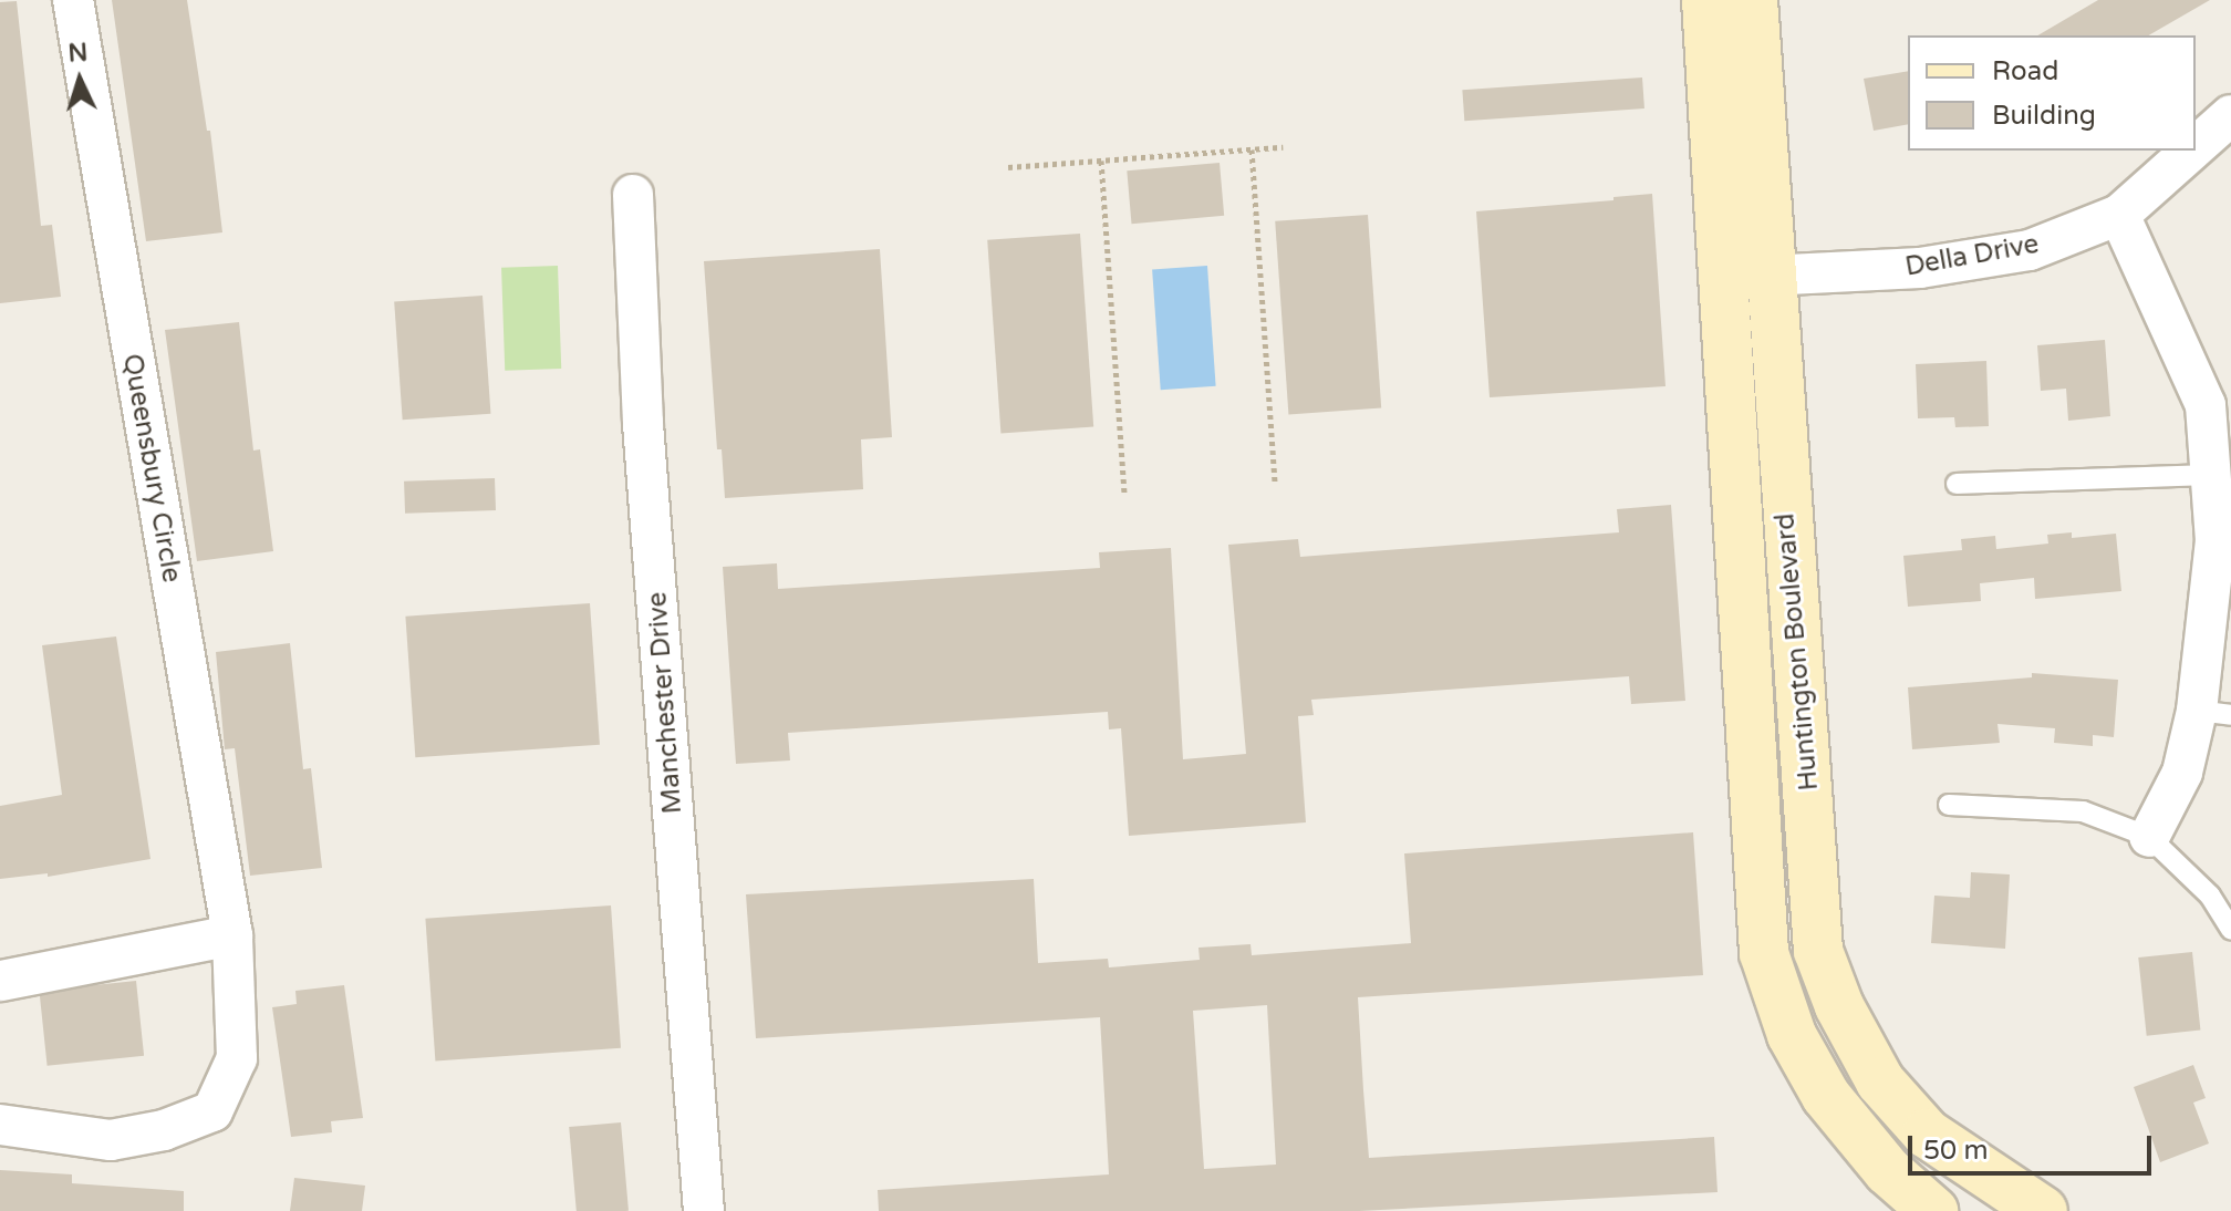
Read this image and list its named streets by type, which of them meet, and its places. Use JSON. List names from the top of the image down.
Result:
{
  "streets": {
    "street": [
      "Della Drive",
      "Queensbury Circle",
      "Huntington Boulevard",
      "Manchester Drive"
    ]
  },
  "crossings": [
    ["Della Drive", "Huntington Boulevard"]
  ],
  "legend": ["Road", "Building"],
  "scale_bar": "50 m",
  "north": "top"
}
